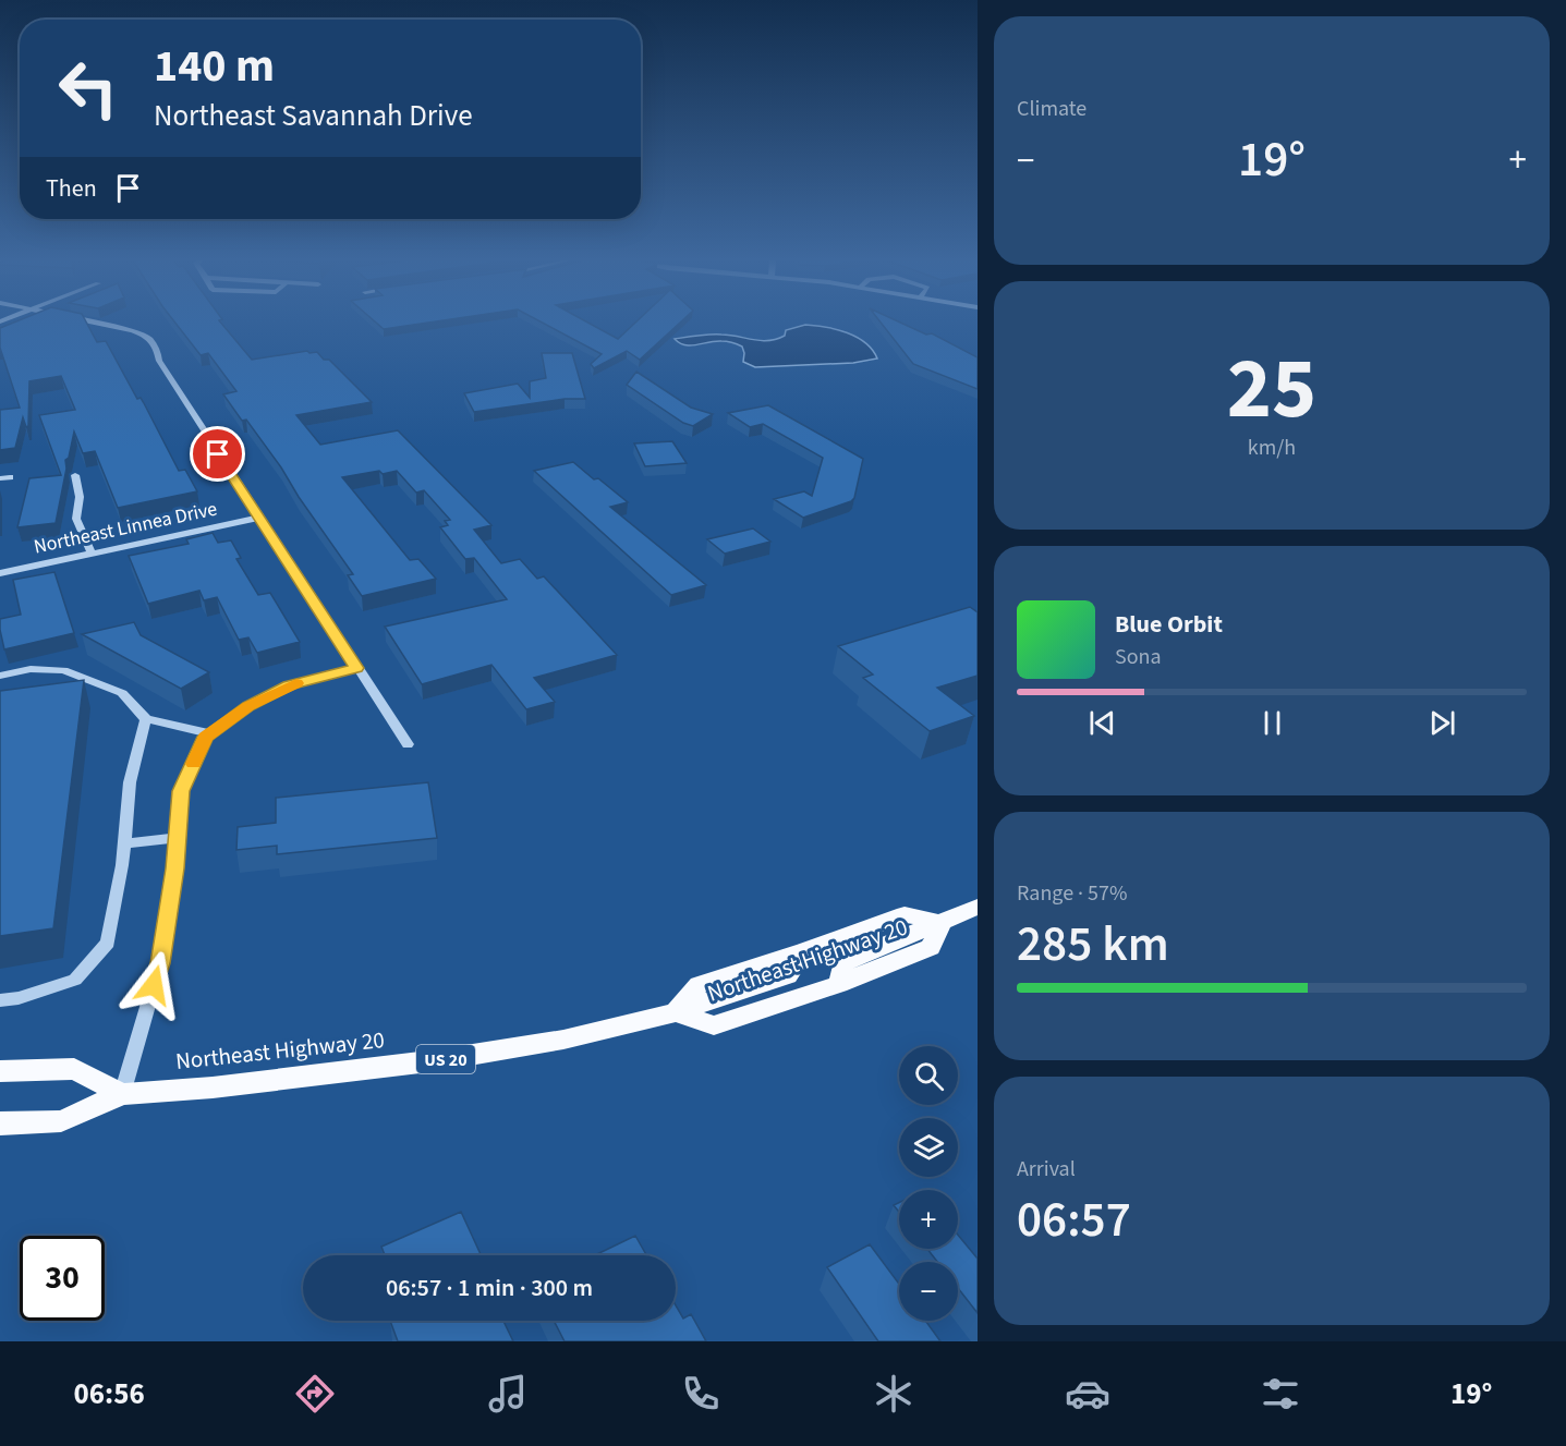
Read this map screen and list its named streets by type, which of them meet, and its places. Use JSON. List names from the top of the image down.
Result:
{
  "streets": {
    "main road": ["Northeast Highway 20", "US 20"],
    "street": ["Northeast Linnea Drive"]
  },
  "page": {
    "tile": [
      "Climate",
      ["25", "km/h"],
      ["Range · 57%", "285 km"],
      ["Arrival", "06:57"]
    ],
    "turn": ["140 m", "Northeast Savannah Drive"],
    "heat": ["−", "19°", "+"],
    "then": "Then",
    "song": ["Blue Orbit", "Sona"],
    "map_buttons": ["+", "−"],
    "limit": "30",
    "trip": "06:57 · 1 min · 300 m",
    "tabs": ["06:56", "19°"]
  }
}
